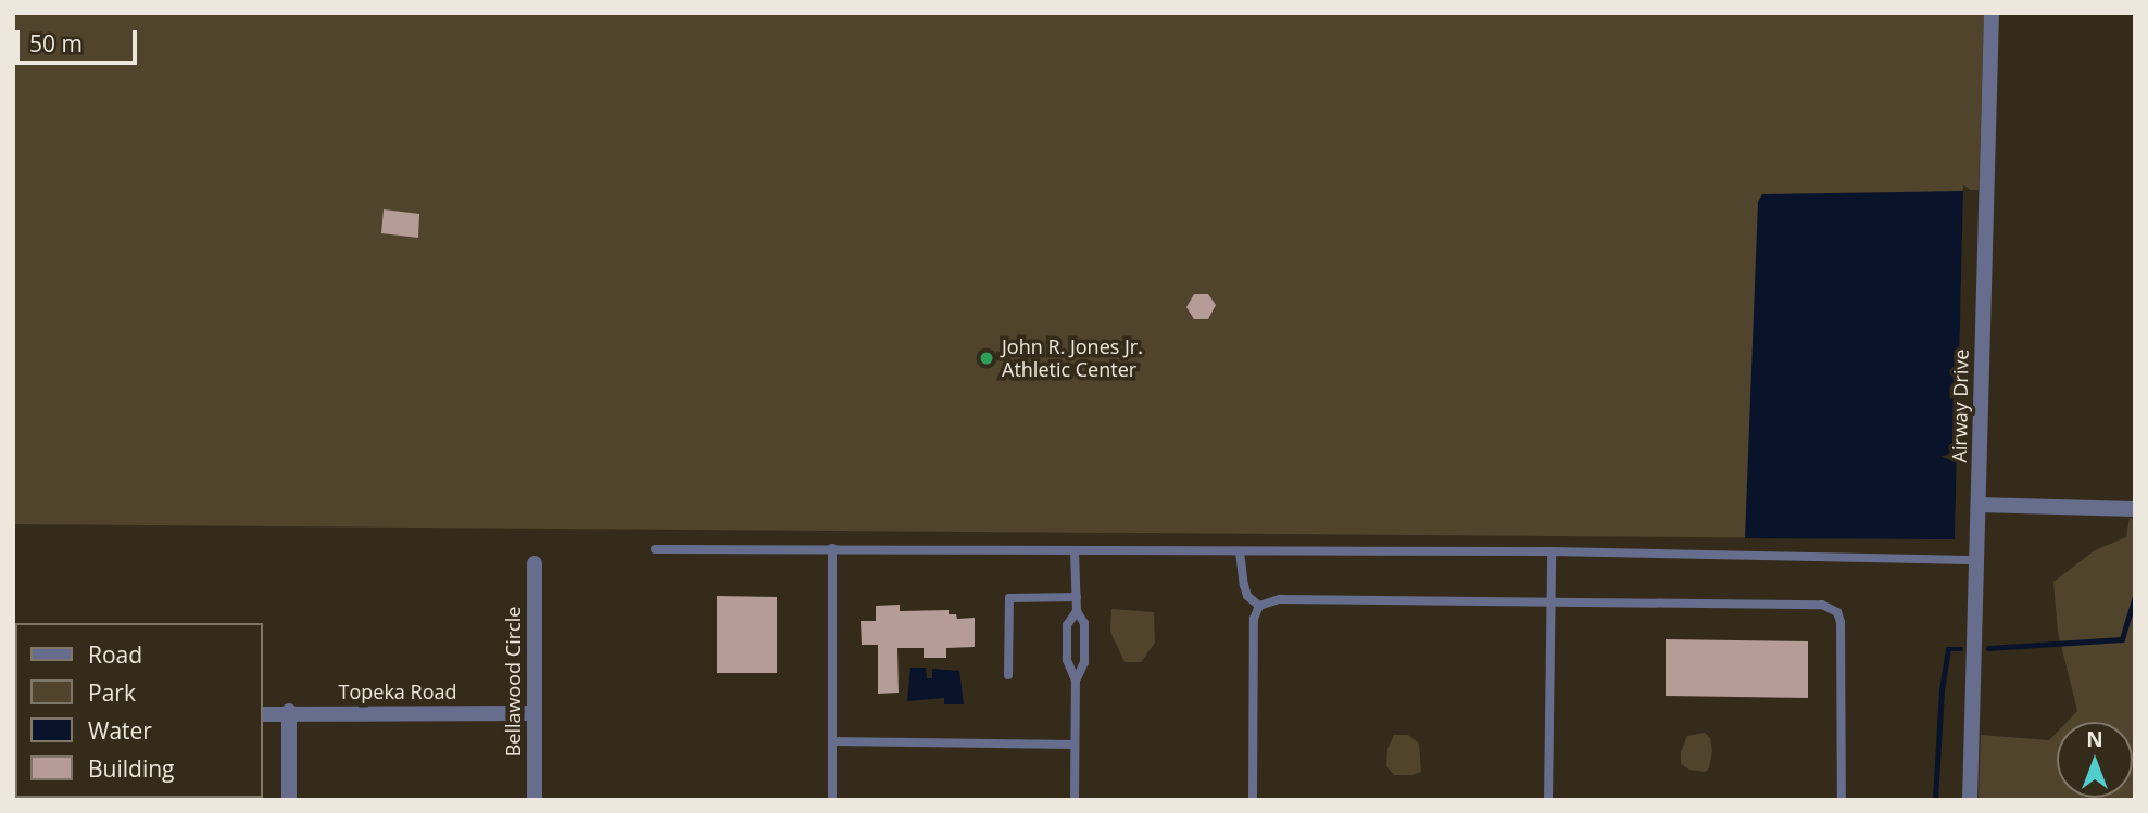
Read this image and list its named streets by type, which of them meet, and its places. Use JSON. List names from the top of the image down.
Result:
{
  "streets": {
    "street": ["Airway Drive", "Bellawood Circle", "Topeka Road"]
  },
  "crossings": [
    ["Bellawood Circle", "Topeka Road"]
  ],
  "places": ["John R. Jones Jr. Athletic Center"],
  "legend": [
    "Road",
    "Park",
    "Water",
    "Building"
  ],
  "scale_bar": "50 m",
  "north": "top"
}
